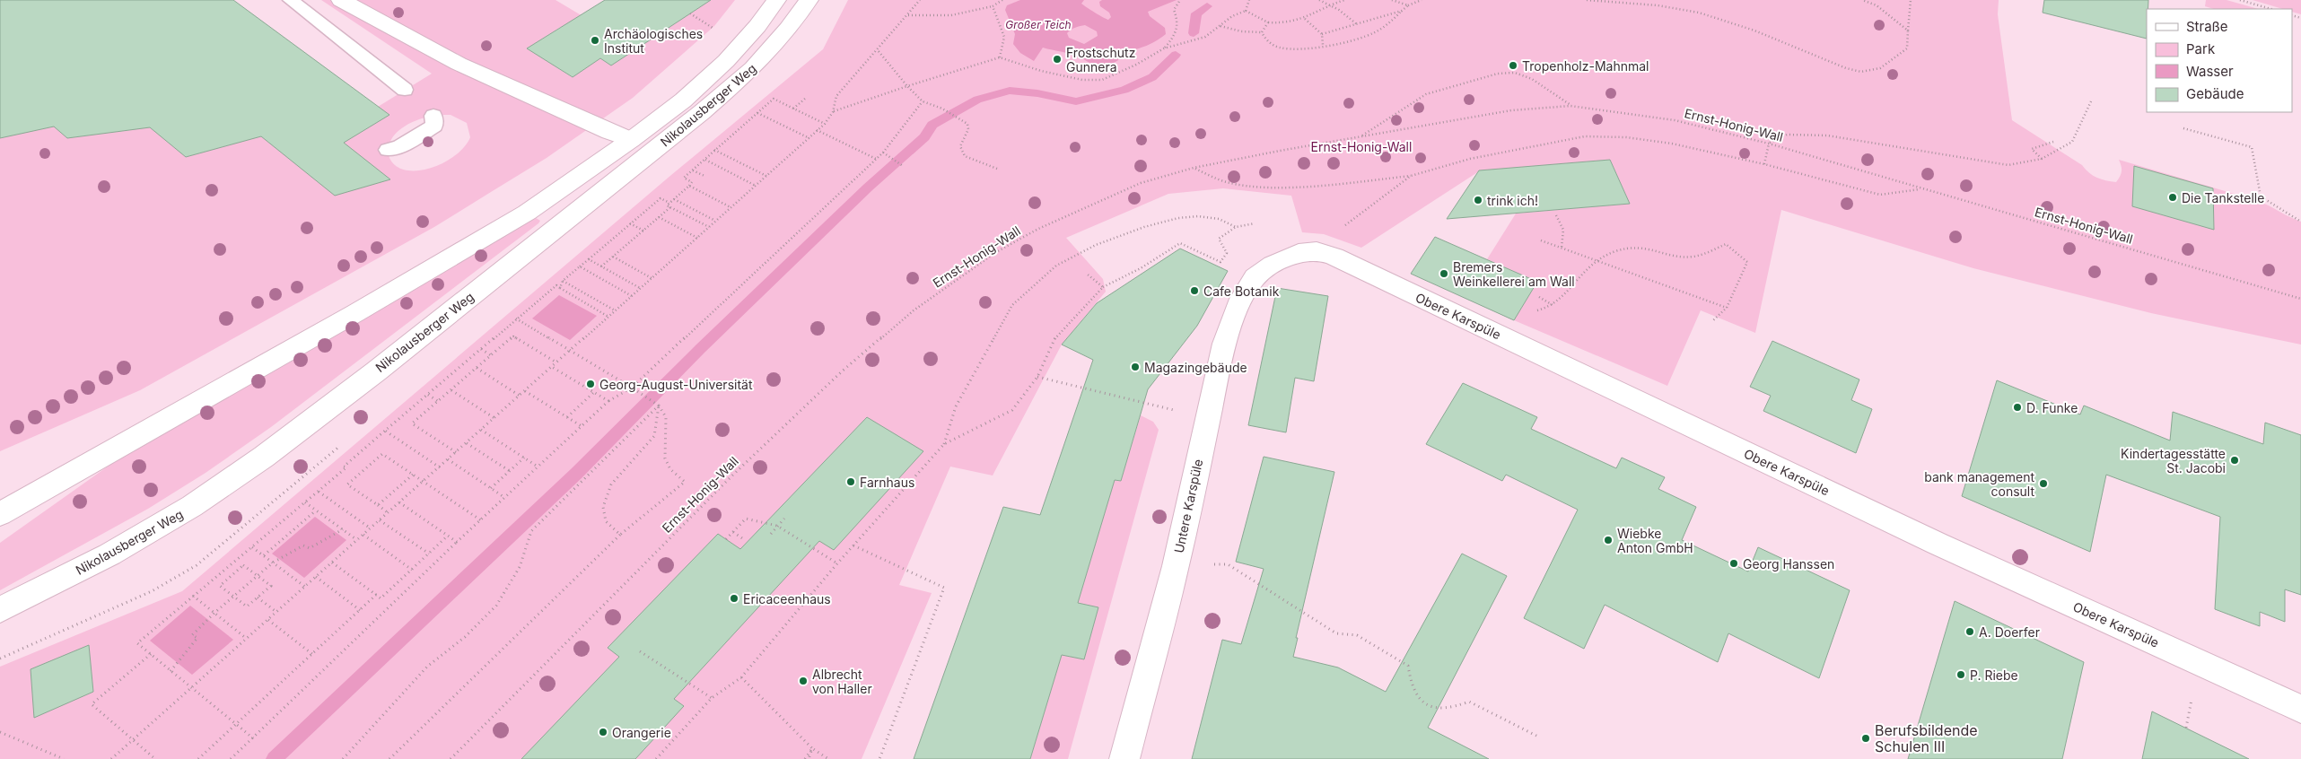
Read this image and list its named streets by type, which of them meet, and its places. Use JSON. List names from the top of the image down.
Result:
{
  "streets": {
    "street": ["Nikolausberger Weg", "Obere Karspüle", "Untere Karspüle"],
    "path": ["Ernst-Honig-Wall"]
  },
  "crossings": [
    ["Obere Karspüle", "Untere Karspüle"]
  ],
  "water": ["Großer Teich"],
  "parks": ["Ernst-Honig-Wall"],
  "places": [
    "Archäologisches Institut",
    "Frostschutz Gunnera",
    "Tropenholz-Mahnmal",
    "Die Tankstelle",
    "trink ich!",
    "Bremers Weinkellerei am Wall",
    "Cafe Botanik",
    "Magazingebäude",
    "Georg-August-Universität",
    "D. Funke",
    "Kindertagesstätte St. Jacobi",
    "Farnhaus",
    "bank management consult",
    "Wiebke Anton GmbH",
    "Georg Hanssen",
    "Ericaceenhaus",
    "A. Doerfer",
    "P. Riebe",
    "Albrecht von Haller",
    "Orangerie",
    "Berufsbildende Schulen III"
  ],
  "legend": [
    "Straße",
    "Park",
    "Wasser",
    "Gebäude"
  ]
}
